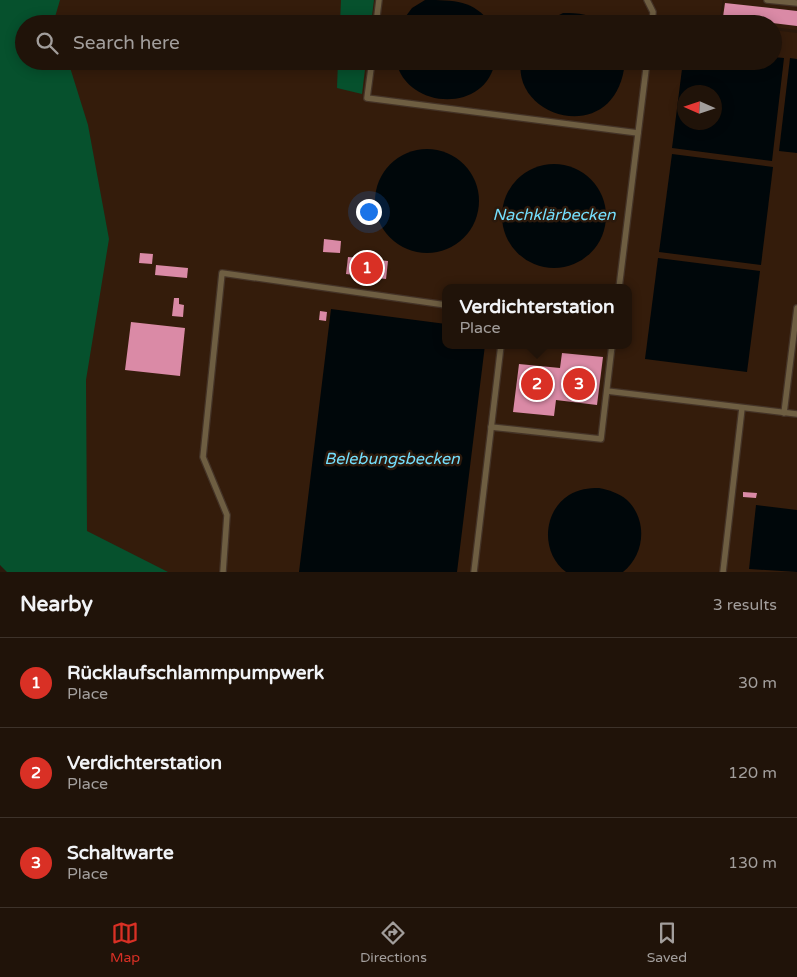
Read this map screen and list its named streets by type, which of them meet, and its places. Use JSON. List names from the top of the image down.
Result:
{
  "water": ["Nachklärbecken", "Belebungsbecken"],
  "north": "left",
  "page": {
    "search": "Search here",
    "pins": ["1", "2", "3"],
    "popup": ["Verdichterstation", "Place"],
    "heading": ["Nearby", "3 results"],
    "list": [
      {
        "mark": "1",
        "name": "Rücklaufschlammpumpwerk",
        "note": "Place",
        "value": "30 m"
      },
      {
        "mark": "2",
        "name": "Verdichterstation",
        "note": "Place",
        "value": "120 m"
      },
      {
        "mark": "3",
        "name": "Schaltwarte",
        "note": "Place",
        "value": "130 m"
      }
    ],
    "nav": ["Map", "Directions", "Saved"]
  }
}
